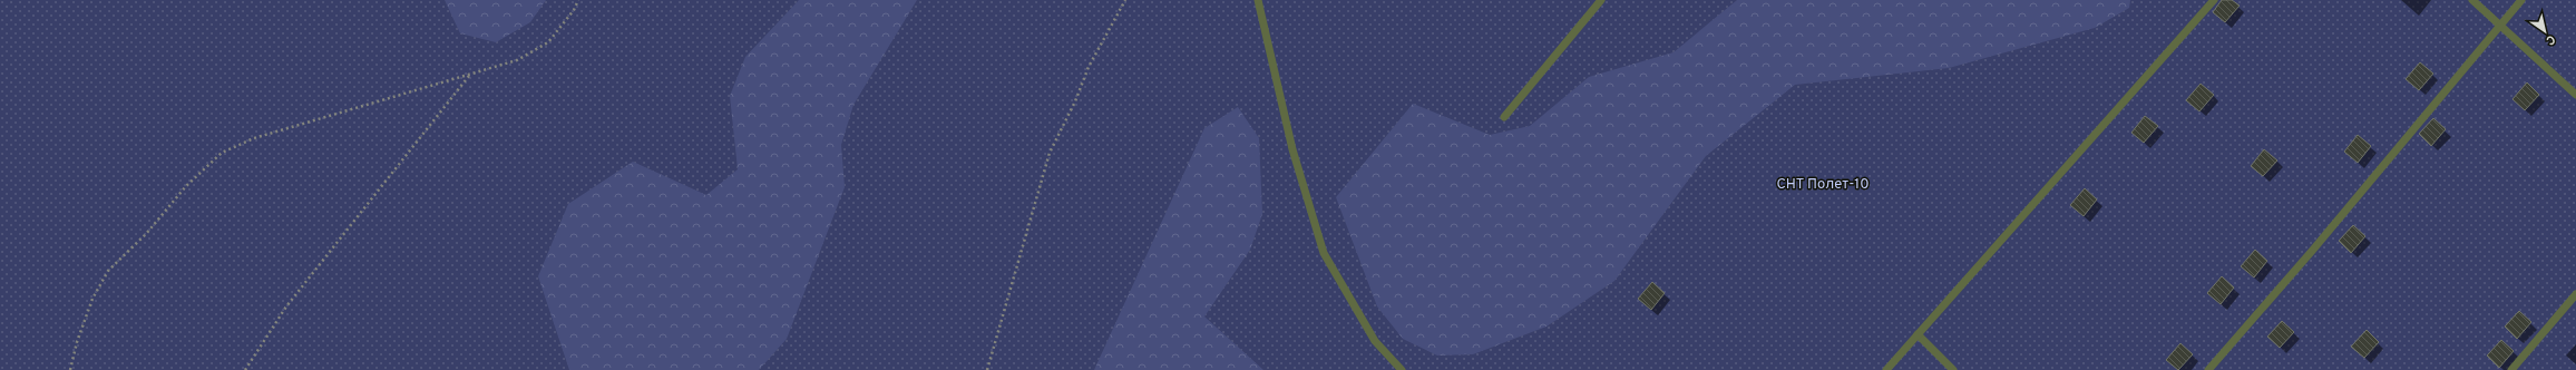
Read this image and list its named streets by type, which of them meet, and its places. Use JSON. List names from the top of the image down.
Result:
{
  "parks": ["СНТ Полет-10"],
  "north": "bottom right"
}
